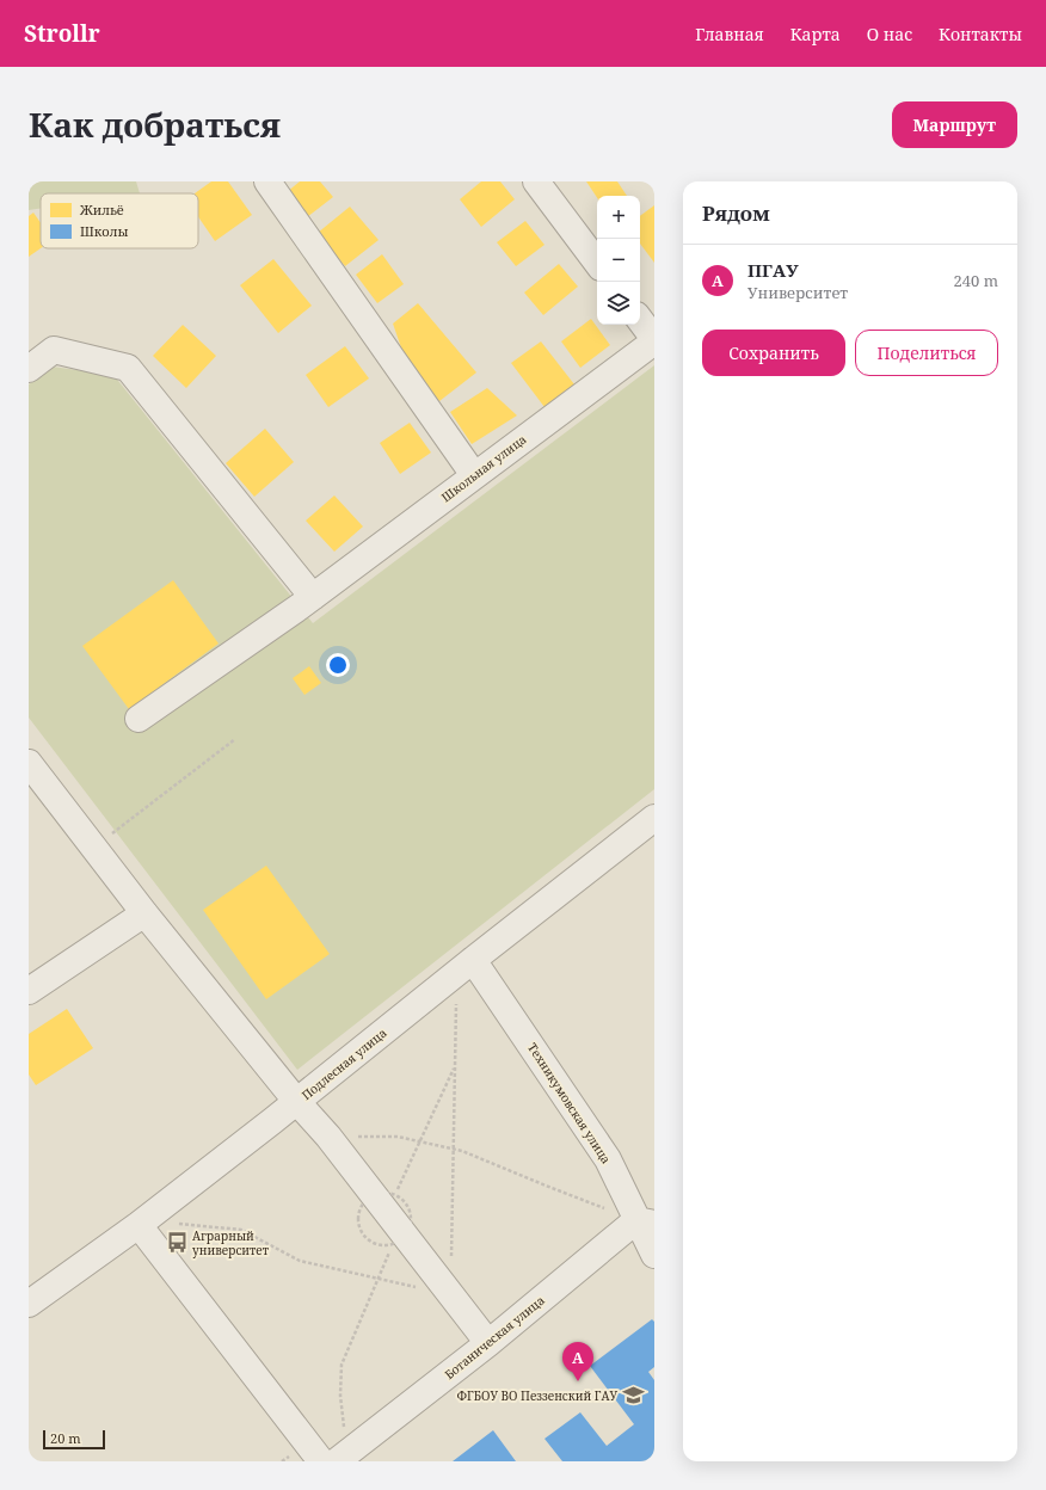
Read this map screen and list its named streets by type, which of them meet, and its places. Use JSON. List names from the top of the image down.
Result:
{
  "streets": {
    "street": [
      "Школьная улица",
      "Подлесная улица",
      "Техникумовская улица",
      "Ботаническая улица"
    ]
  },
  "crossings": [
    ["Подлесная улица", "Техникумовская улица"],
    ["Техникумовская улица", "Ботаническая улица"]
  ],
  "places": {
    "bus stop": ["Аграрный университет"],
    "school or university": ["ФГБОУ ВО Пеззенский ГАУ"]
  },
  "legend": ["Жильё", "Школы"],
  "scale_bar": "20 m",
  "page": {
    "header": "Strollr",
    "nav": [
      "Главная",
      "Карта",
      "О нас",
      "Контакты"
    ],
    "title": "Как добраться",
    "buttons": [
      "Маршрут",
      ["Сохранить", "Поделиться"]
    ],
    "heading": "Рядом",
    "map_buttons": ["+", "−"],
    "list": [
      {
        "mark": "A",
        "name": "ПГАУ",
        "note": "Университет",
        "value": "240 m"
      }
    ],
    "pins": "A",
    "scale": "20 m"
  }
}
